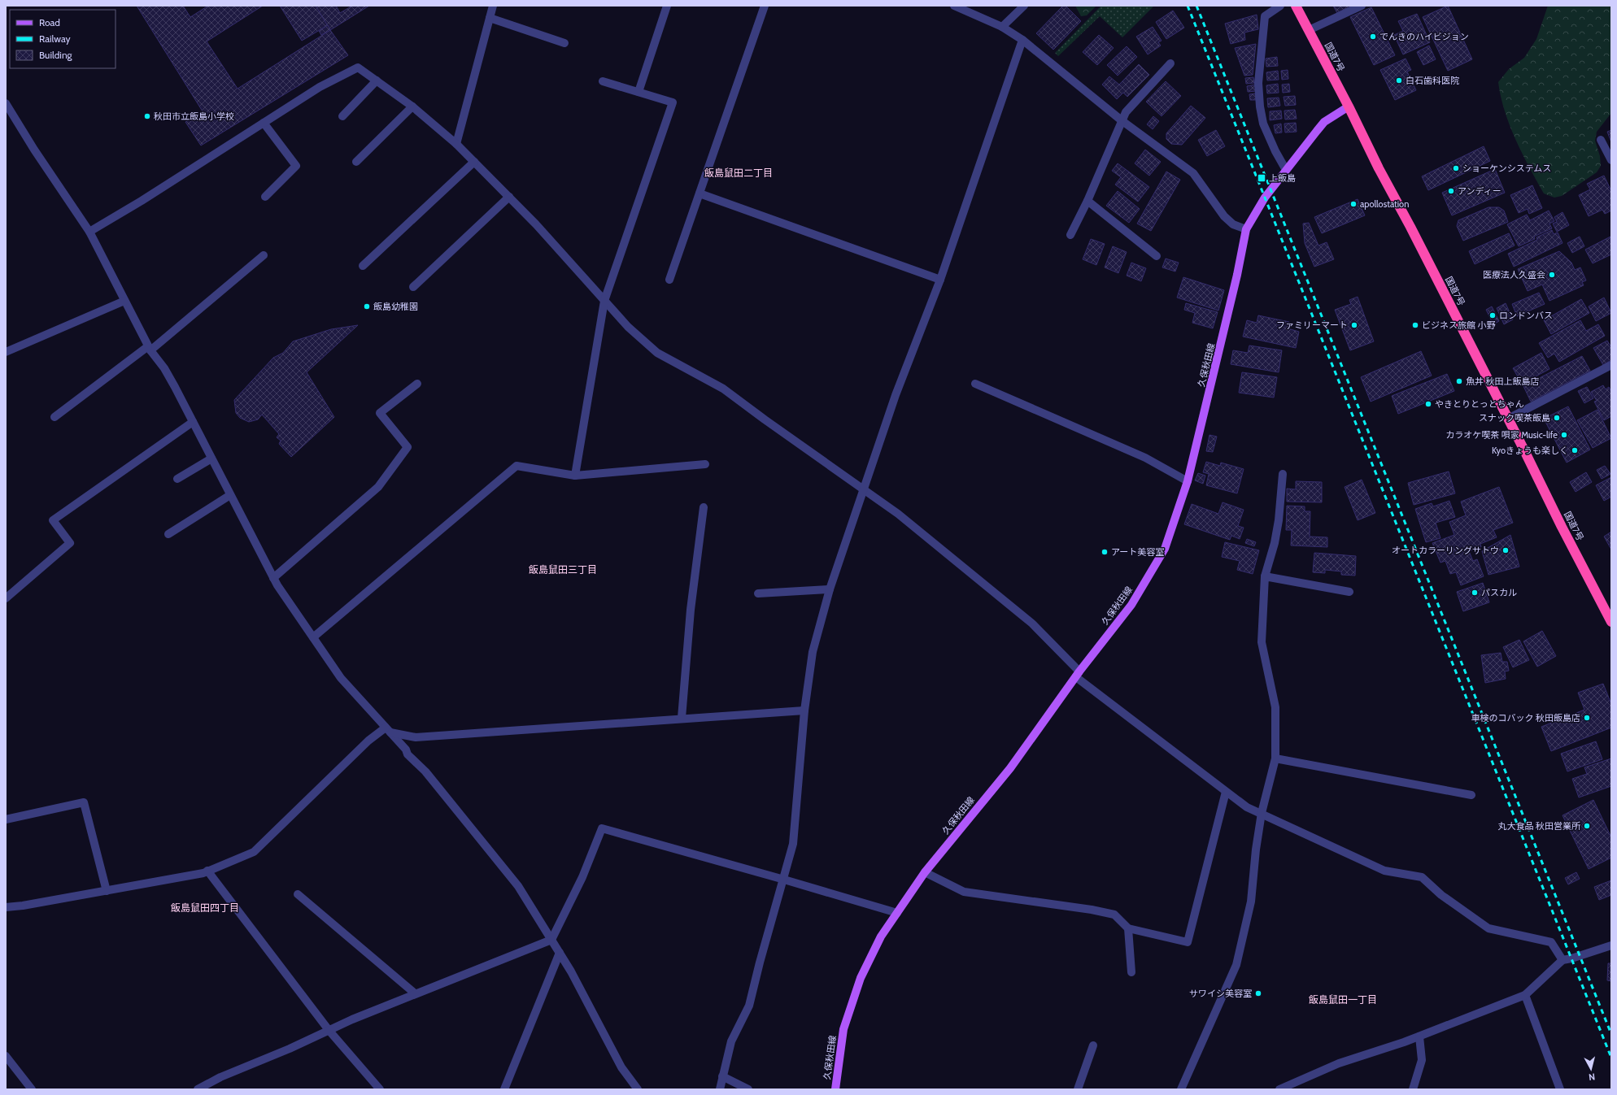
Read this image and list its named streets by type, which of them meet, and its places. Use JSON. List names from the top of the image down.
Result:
{
  "streets": {
    "highway": ["国道7号"],
    "main road": ["久保秋田線"]
  },
  "crossings": [
    ["国道7号", "久保秋田線"]
  ],
  "districts": [
    "飯島鼠田二丁目",
    "飯島鼠田三丁目",
    "飯島鼠田四丁目",
    "飯島鼠田一丁目"
  ],
  "places": {
    "other": [
      "でんきのハイビジョン",
      "白石歯科医院",
      "秋田市立飯島小学校",
      "ショーケンシステムス",
      "アンディー",
      "apollostation",
      "医療法人久盛会",
      "飯島幼稚園",
      "ロンドンバス",
      "ファミリーマート",
      "ビジネス旅館 小野",
      "魚丼 秋田上飯島店",
      "やきとりとっとちゃん",
      "スナック喫茶飯島",
      "カラオケ喫茶 唄家 Music-life",
      "Kyoきょうも楽しく",
      "オートカラーリングサトウ",
      "アート美容室",
      "パスカル",
      "車検のコバック 秋田飯島店",
      "丸大食品 秋田営業所",
      "サワイシ美容室"
    ],
    "transit": ["上飯島"]
  },
  "legend": ["Road", "Railway", "Building"],
  "north": "bottom"
}
